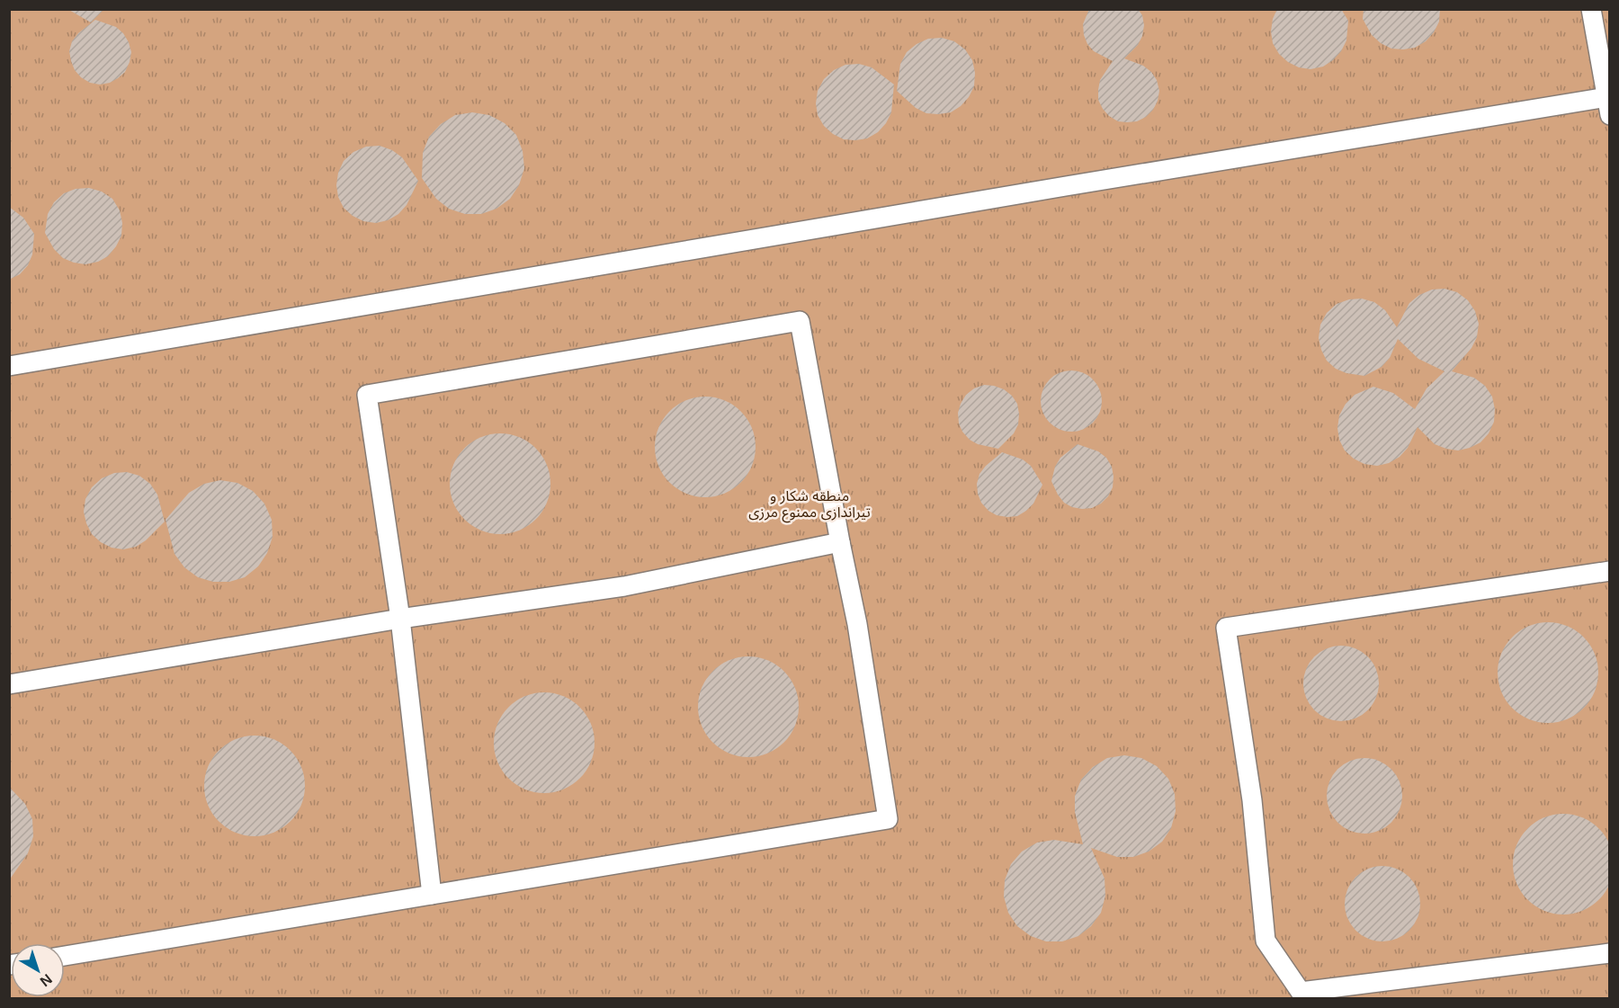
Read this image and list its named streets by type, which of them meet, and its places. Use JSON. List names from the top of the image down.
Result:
{
  "parks": ["منطقه شکار و تیراندازی ممنوع مرزی"],
  "north": "bottom right"
}
